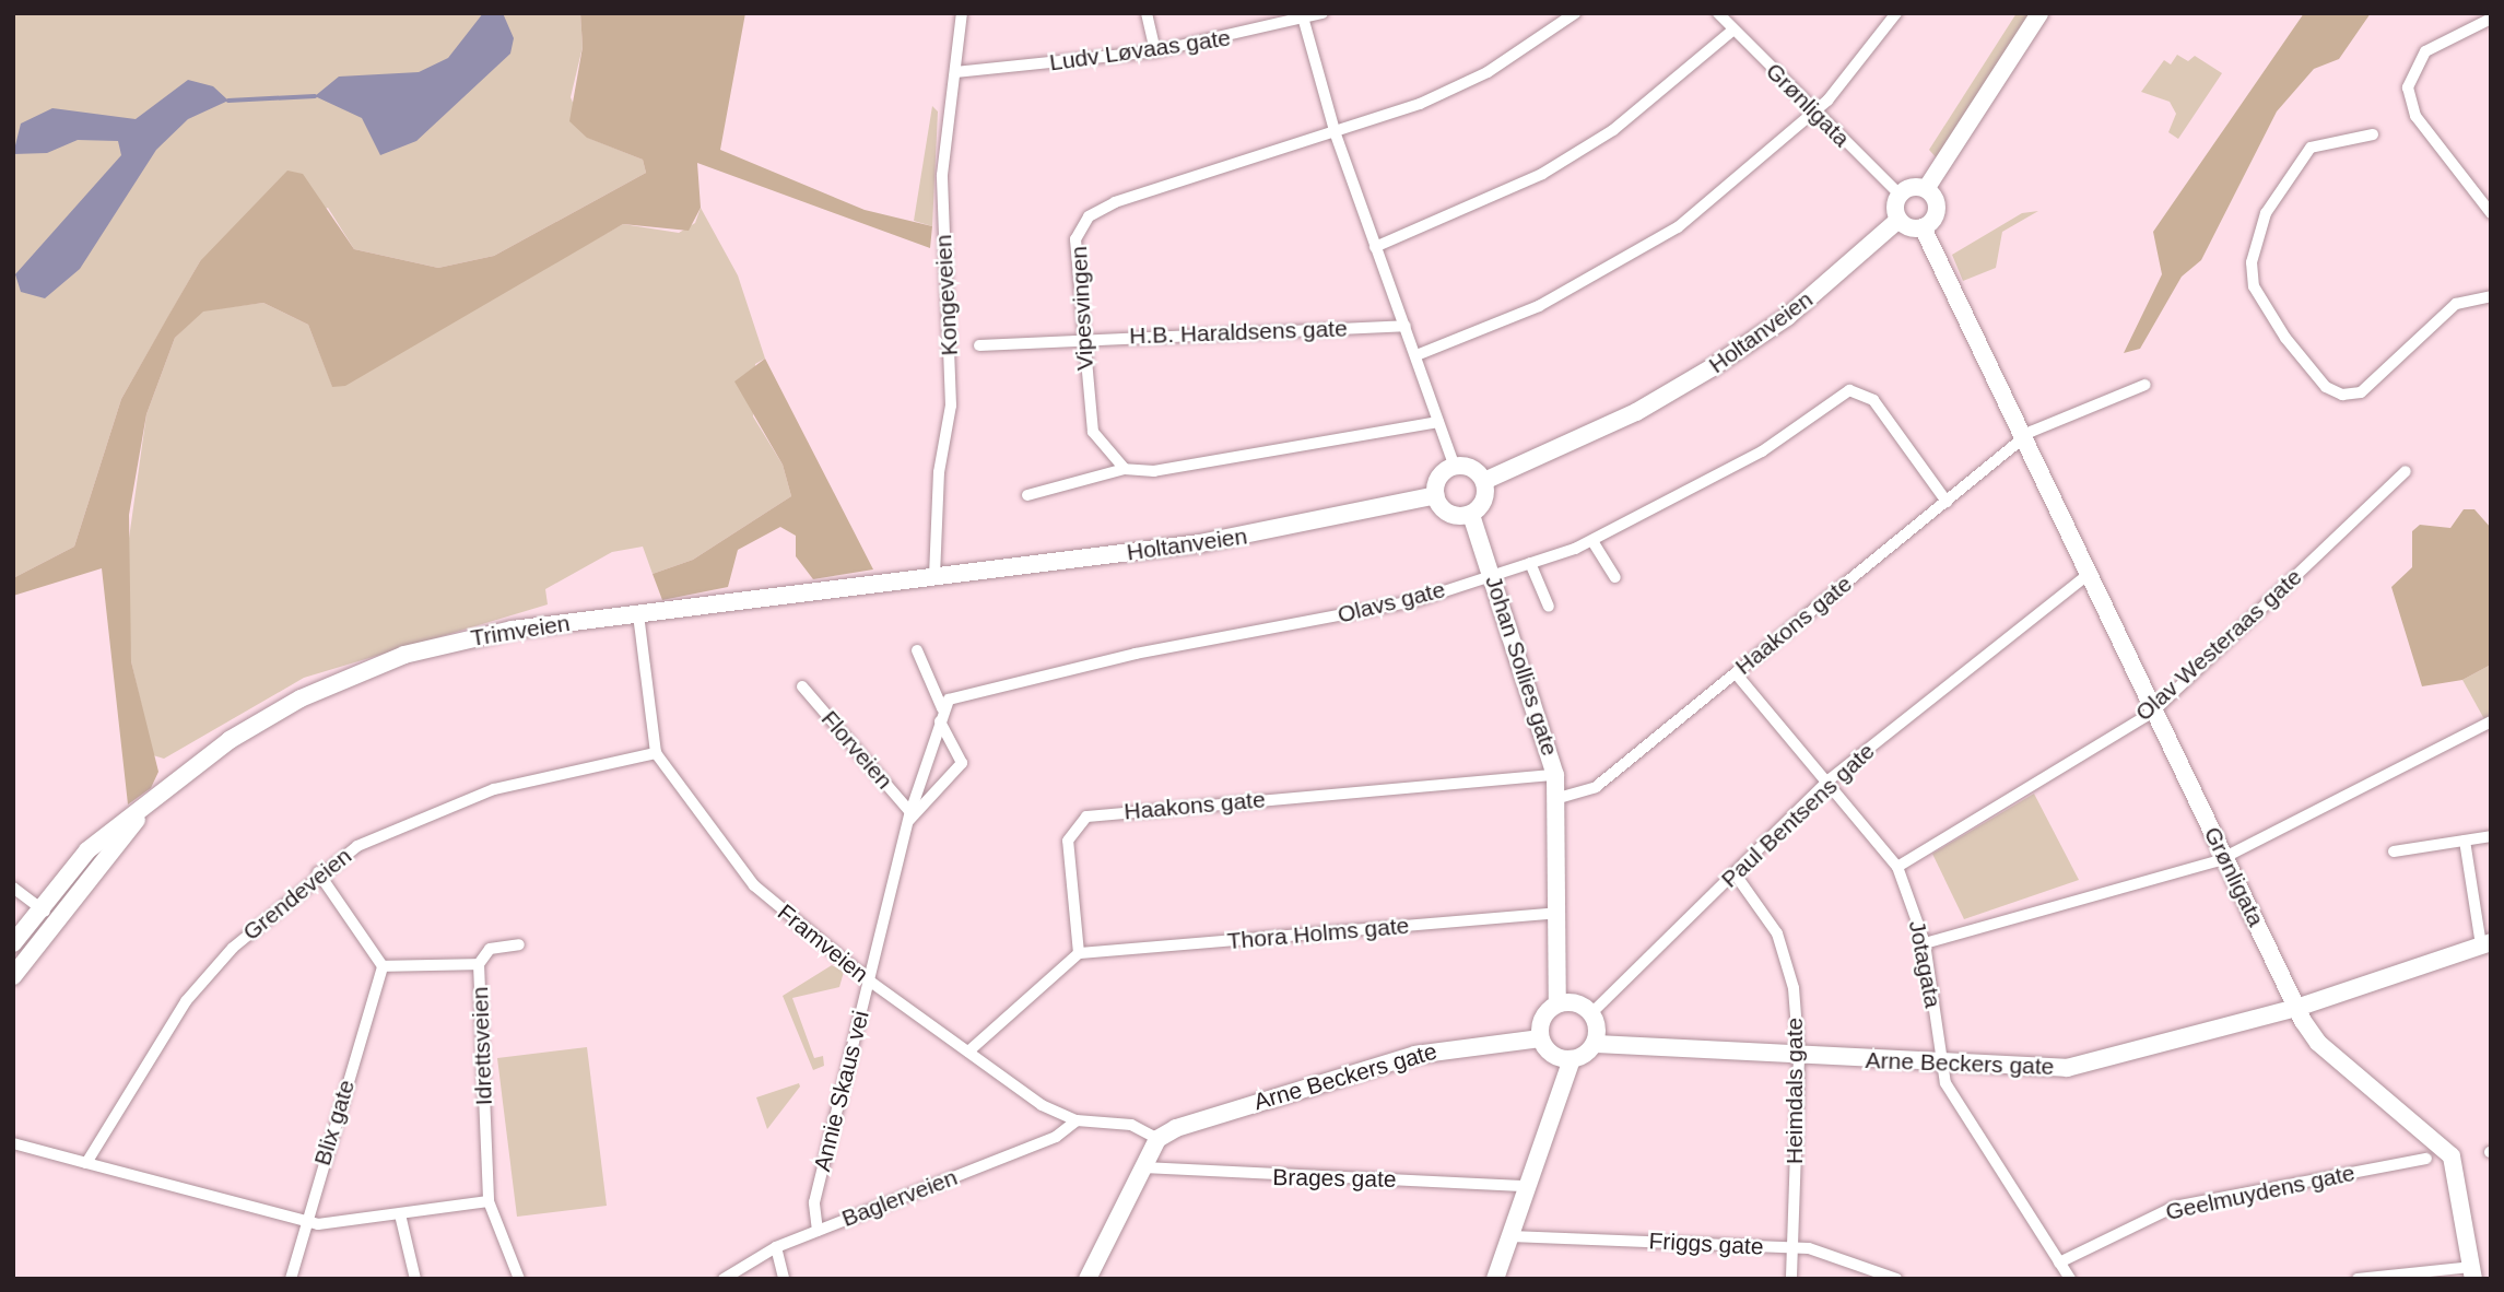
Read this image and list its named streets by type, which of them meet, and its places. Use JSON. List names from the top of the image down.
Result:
{
  "streets": {
    "main road": [
      "Grønligata",
      "Holtanveien",
      "Trimveien",
      "Johan Sollies gate",
      "Arne Beckers gate"
    ],
    "street": [
      "Ludv Løvaas gate",
      "Kongeveien",
      "Vipesvingen",
      "H.B. Haraldsens gate",
      "Olavs gate",
      "Haakons gate",
      "Olav Westeraas gate",
      "Florveien",
      "Paul Bentsens gate",
      "Grendeveien",
      "Thora Holms gate",
      "Framveien",
      "Jotagata",
      "Idrettsveien",
      "Annie Skaus vei",
      "Heimdals gate",
      "Blix gate",
      "Brages gate",
      "Geelmuydens gate",
      "Baglerveien",
      "Friggs gate"
    ]
  },
  "crossings": [
    ["Ludv Løvaas gate", "Kongeveien"],
    ["Grønligata", "Holtanveien"],
    ["Grønligata", "Haakons gate"],
    ["Grønligata", "Olav Westeraas gate"],
    ["Grønligata", "Paul Bentsens gate"],
    ["Grønligata", "Arne Beckers gate"],
    ["Kongeveien", "Holtanveien"],
    ["Kongeveien", "Trimveien"],
    ["Vipesvingen", "H.B. Haraldsens gate"],
    ["Holtanveien", "Trimveien"],
    ["Holtanveien", "Johan Sollies gate"],
    ["Olavs gate", "Haakons gate"],
    ["Olavs gate", "Johan Sollies gate"],
    ["Olavs gate", "Annie Skaus vei"],
    ["Haakons gate", "Johan Sollies gate"],
    ["Haakons gate", "Thora Holms gate"],
    ["Haakons gate", "Jotagata"],
    ["Trimveien", "Framveien"],
    ["Olav Westeraas gate", "Jotagata"],
    ["Johan Sollies gate", "Paul Bentsens gate"],
    ["Johan Sollies gate", "Thora Holms gate"],
    ["Johan Sollies gate", "Arne Beckers gate"],
    ["Florveien", "Annie Skaus vei"],
    ["Paul Bentsens gate", "Jotagata"],
    ["Paul Bentsens gate", "Arne Beckers gate"],
    ["Paul Bentsens gate", "Heimdals gate"],
    ["Grendeveien", "Framveien"],
    ["Framveien", "Arne Beckers gate"],
    ["Framveien", "Annie Skaus vei"],
    ["Framveien", "Baglerveien"],
    ["Jotagata", "Arne Beckers gate"],
    ["Jotagata", "Geelmuydens gate"],
    ["Idrettsveien", "Blix gate"],
    ["Arne Beckers gate", "Heimdals gate"],
    ["Annie Skaus vei", "Baglerveien"],
    ["Heimdals gate", "Friggs gate"]
  ]
}
